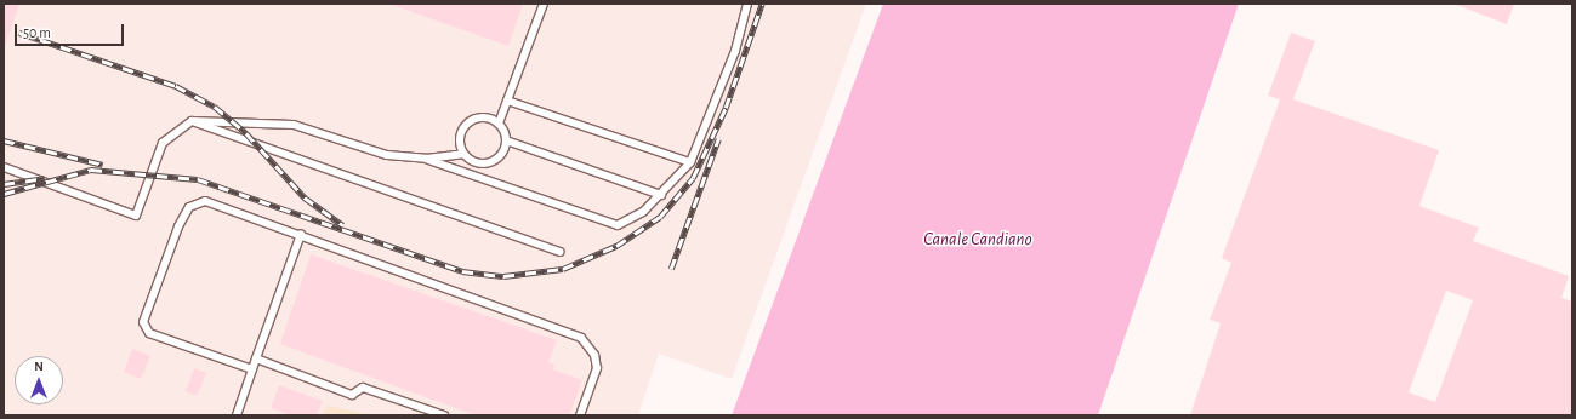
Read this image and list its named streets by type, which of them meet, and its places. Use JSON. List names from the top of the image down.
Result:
{
  "water": ["Canale Candiano"],
  "scale_bar": "50 m",
  "north": "top"
}
